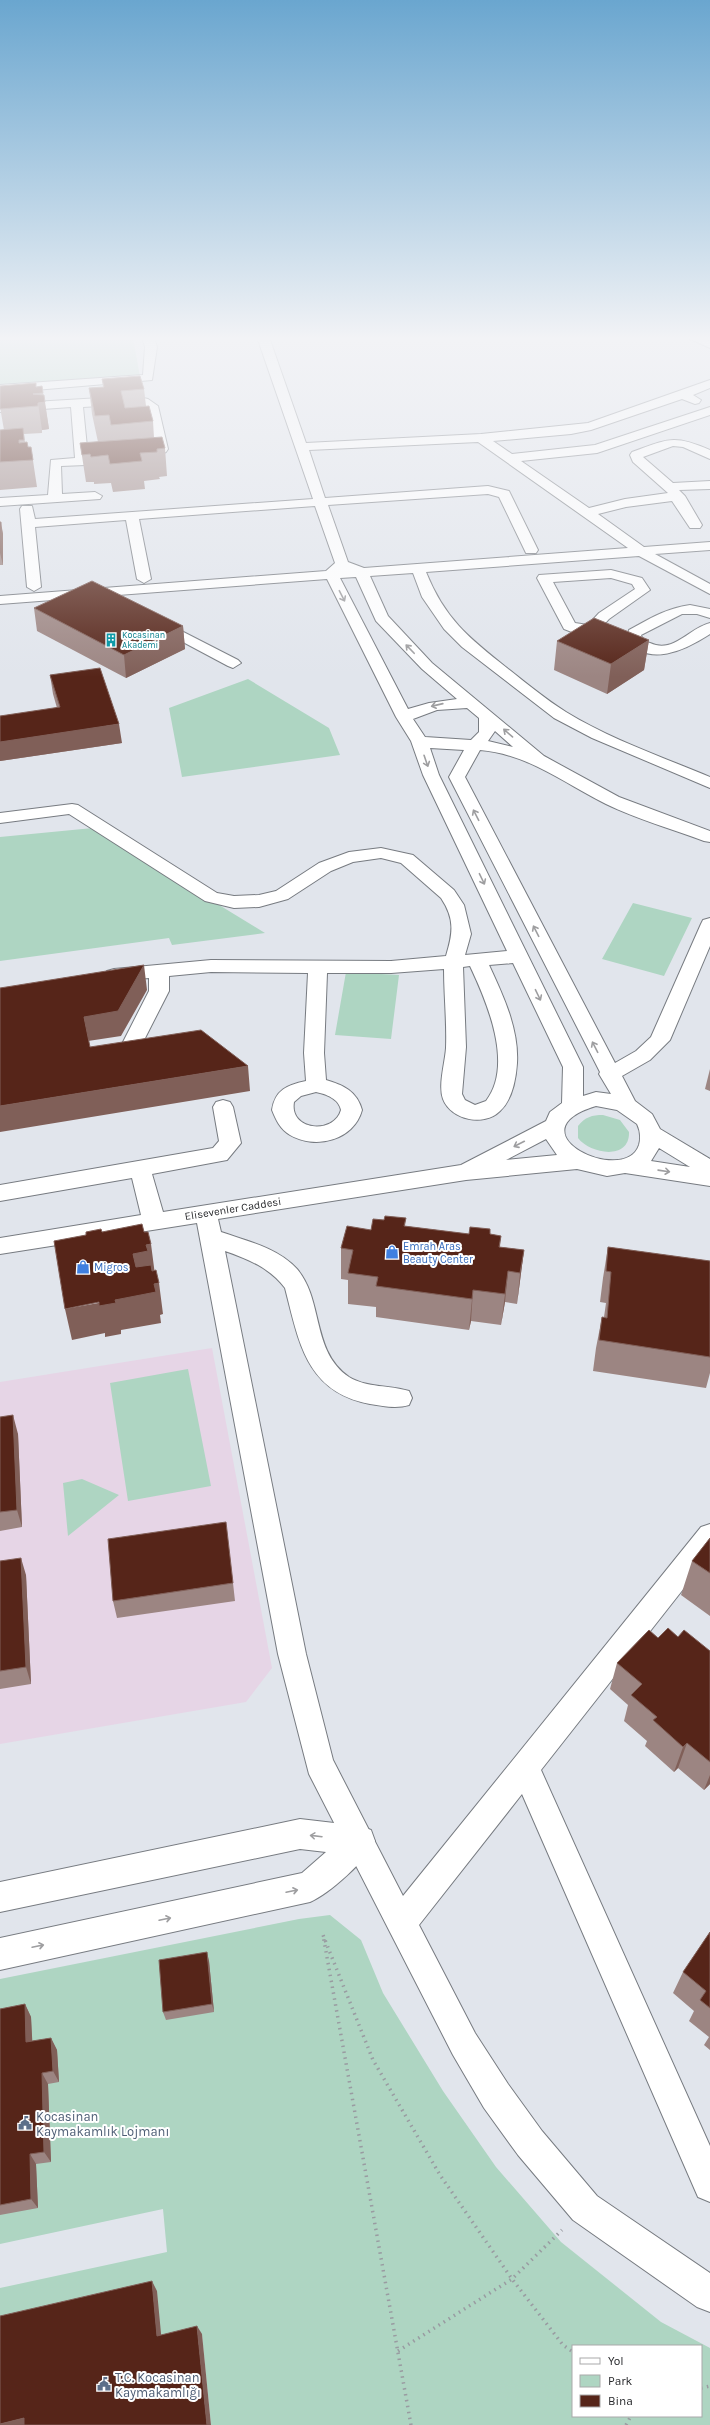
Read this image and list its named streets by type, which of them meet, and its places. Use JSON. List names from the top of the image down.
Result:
{
  "streets": {
    "main road": ["Elisevenler Caddesi"]
  },
  "places": {
    "building": ["Kocasinan Akademi"],
    "shop": ["Emrah Aras Beauty Center", "Migros"],
    "public building": ["Kocasinan Kaymakamlık Lojmanı", "T.C. Kocasinan Kaymakamlığı"]
  },
  "legend": ["Yol", "Park", "Bina"]
}
